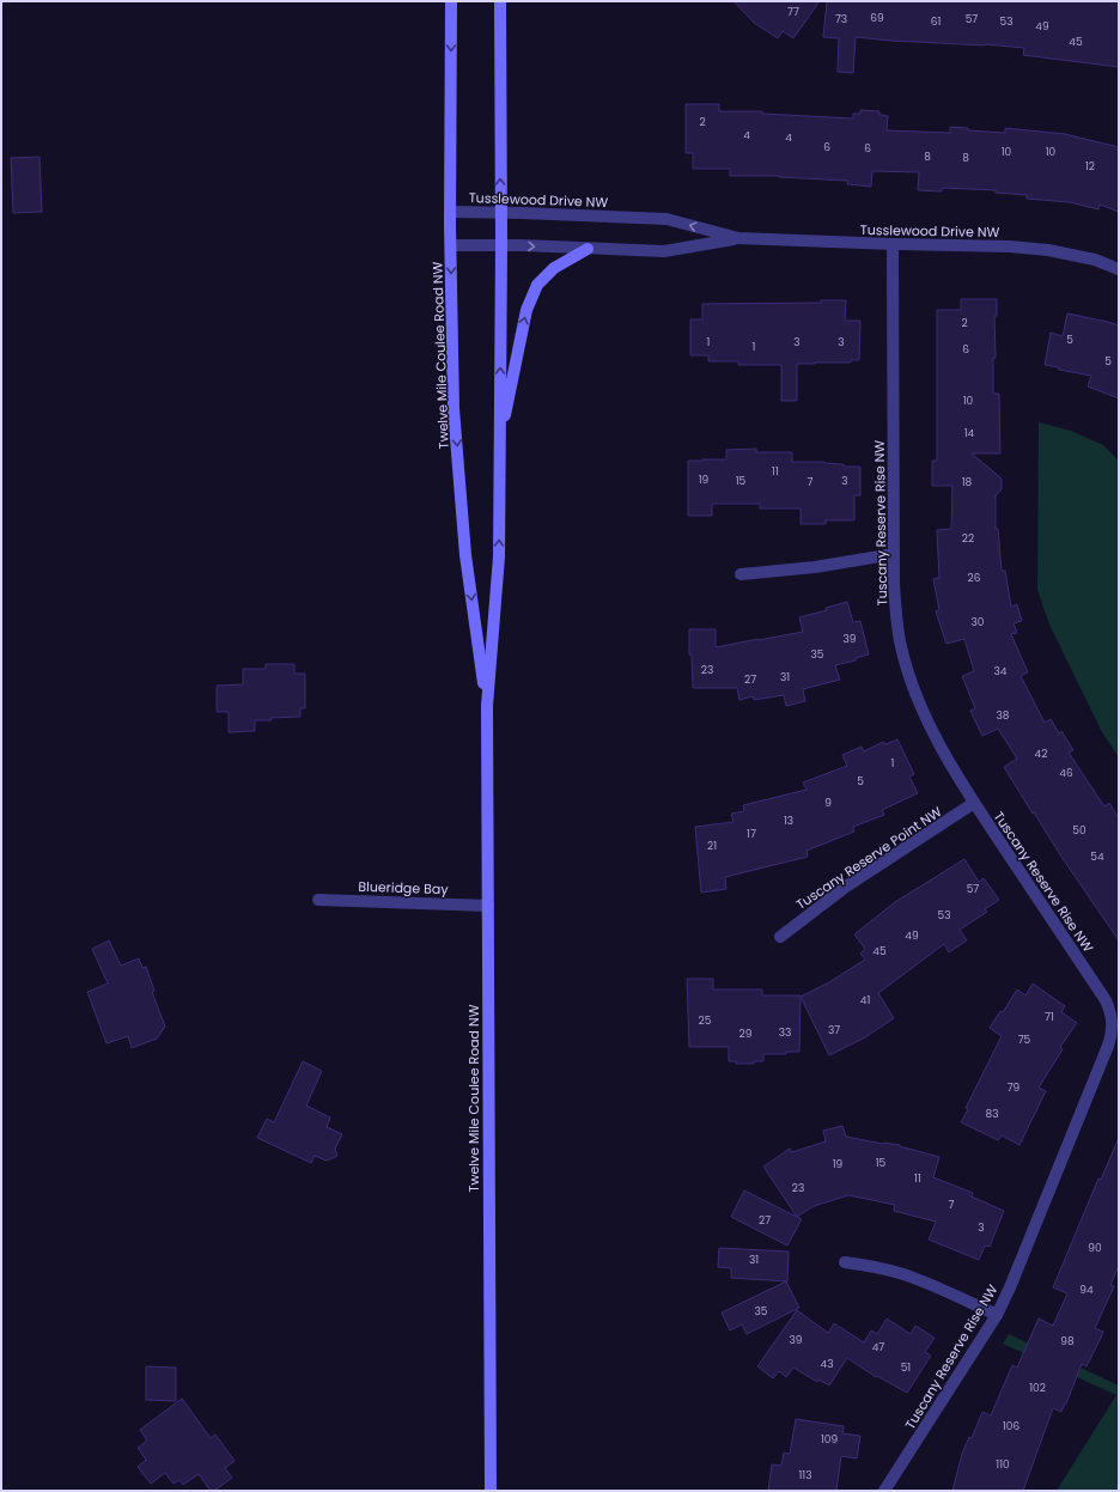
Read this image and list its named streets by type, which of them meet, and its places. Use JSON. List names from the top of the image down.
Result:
{
  "streets": {
    "street": [
      "Tusslewood Drive NW",
      "Twelve Mile Coulee Road NW",
      "Tuscany Reserve Rise NW",
      "Tuscany Reserve Point NW",
      "Blueridge Bay"
    ]
  },
  "crossings": [
    ["Tusslewood Drive NW", "Twelve Mile Coulee Road NW"],
    ["Tusslewood Drive NW", "Tuscany Reserve Rise NW"],
    ["Twelve Mile Coulee Road NW", "Blueridge Bay"],
    ["Tuscany Reserve Rise NW", "Tuscany Reserve Point NW"]
  ],
  "house_numbers": [
    "77",
    "69",
    "73",
    "57",
    "61",
    "53",
    "49",
    "45",
    "2",
    "4",
    "4",
    "6",
    "6",
    "10",
    "10",
    "8",
    "8",
    "12",
    "2",
    "5",
    "1",
    "3",
    "3",
    "1",
    "6",
    "5",
    "10",
    "14",
    "11",
    "19",
    "15",
    "3",
    "7",
    "18",
    "22",
    "26",
    "30",
    "39",
    "35",
    "23",
    "34",
    "31",
    "27",
    "38",
    "42",
    "1",
    "46",
    "5",
    "9",
    "13",
    "50",
    "17",
    "21",
    "54",
    "57",
    "53",
    "49",
    "45",
    "41",
    "71",
    "25",
    "37",
    "33",
    "29",
    "75",
    "79",
    "83",
    "15",
    "19",
    "11",
    "23",
    "7",
    "27",
    "3",
    "90",
    "31",
    "94",
    "35",
    "39",
    "98",
    "47",
    "43",
    "51",
    "102",
    "106",
    "109",
    "110",
    "113"
  ]
}
